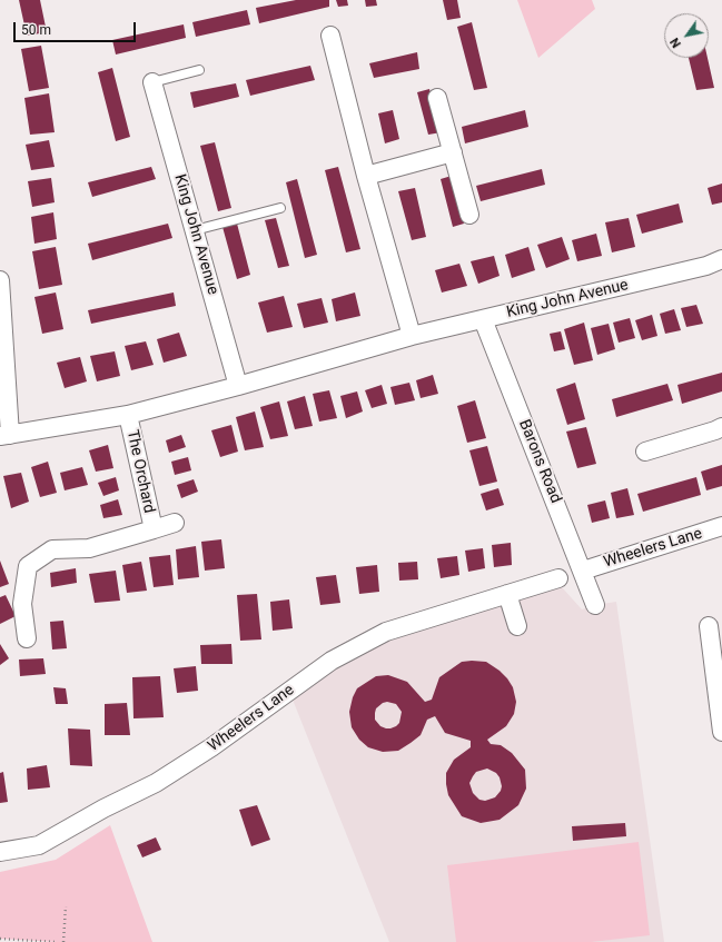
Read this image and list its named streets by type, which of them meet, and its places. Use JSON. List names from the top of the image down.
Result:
{
  "streets": {
    "street": [
      "King John Avenue",
      "Barons Road",
      "The Orchard",
      "Wheelers Lane"
    ]
  },
  "crossings": [
    ["King John Avenue", "Barons Road"],
    ["King John Avenue", "The Orchard"],
    ["Barons Road", "Wheelers Lane"]
  ],
  "scale_bar": "50 m",
  "north": "bottom left"
}
